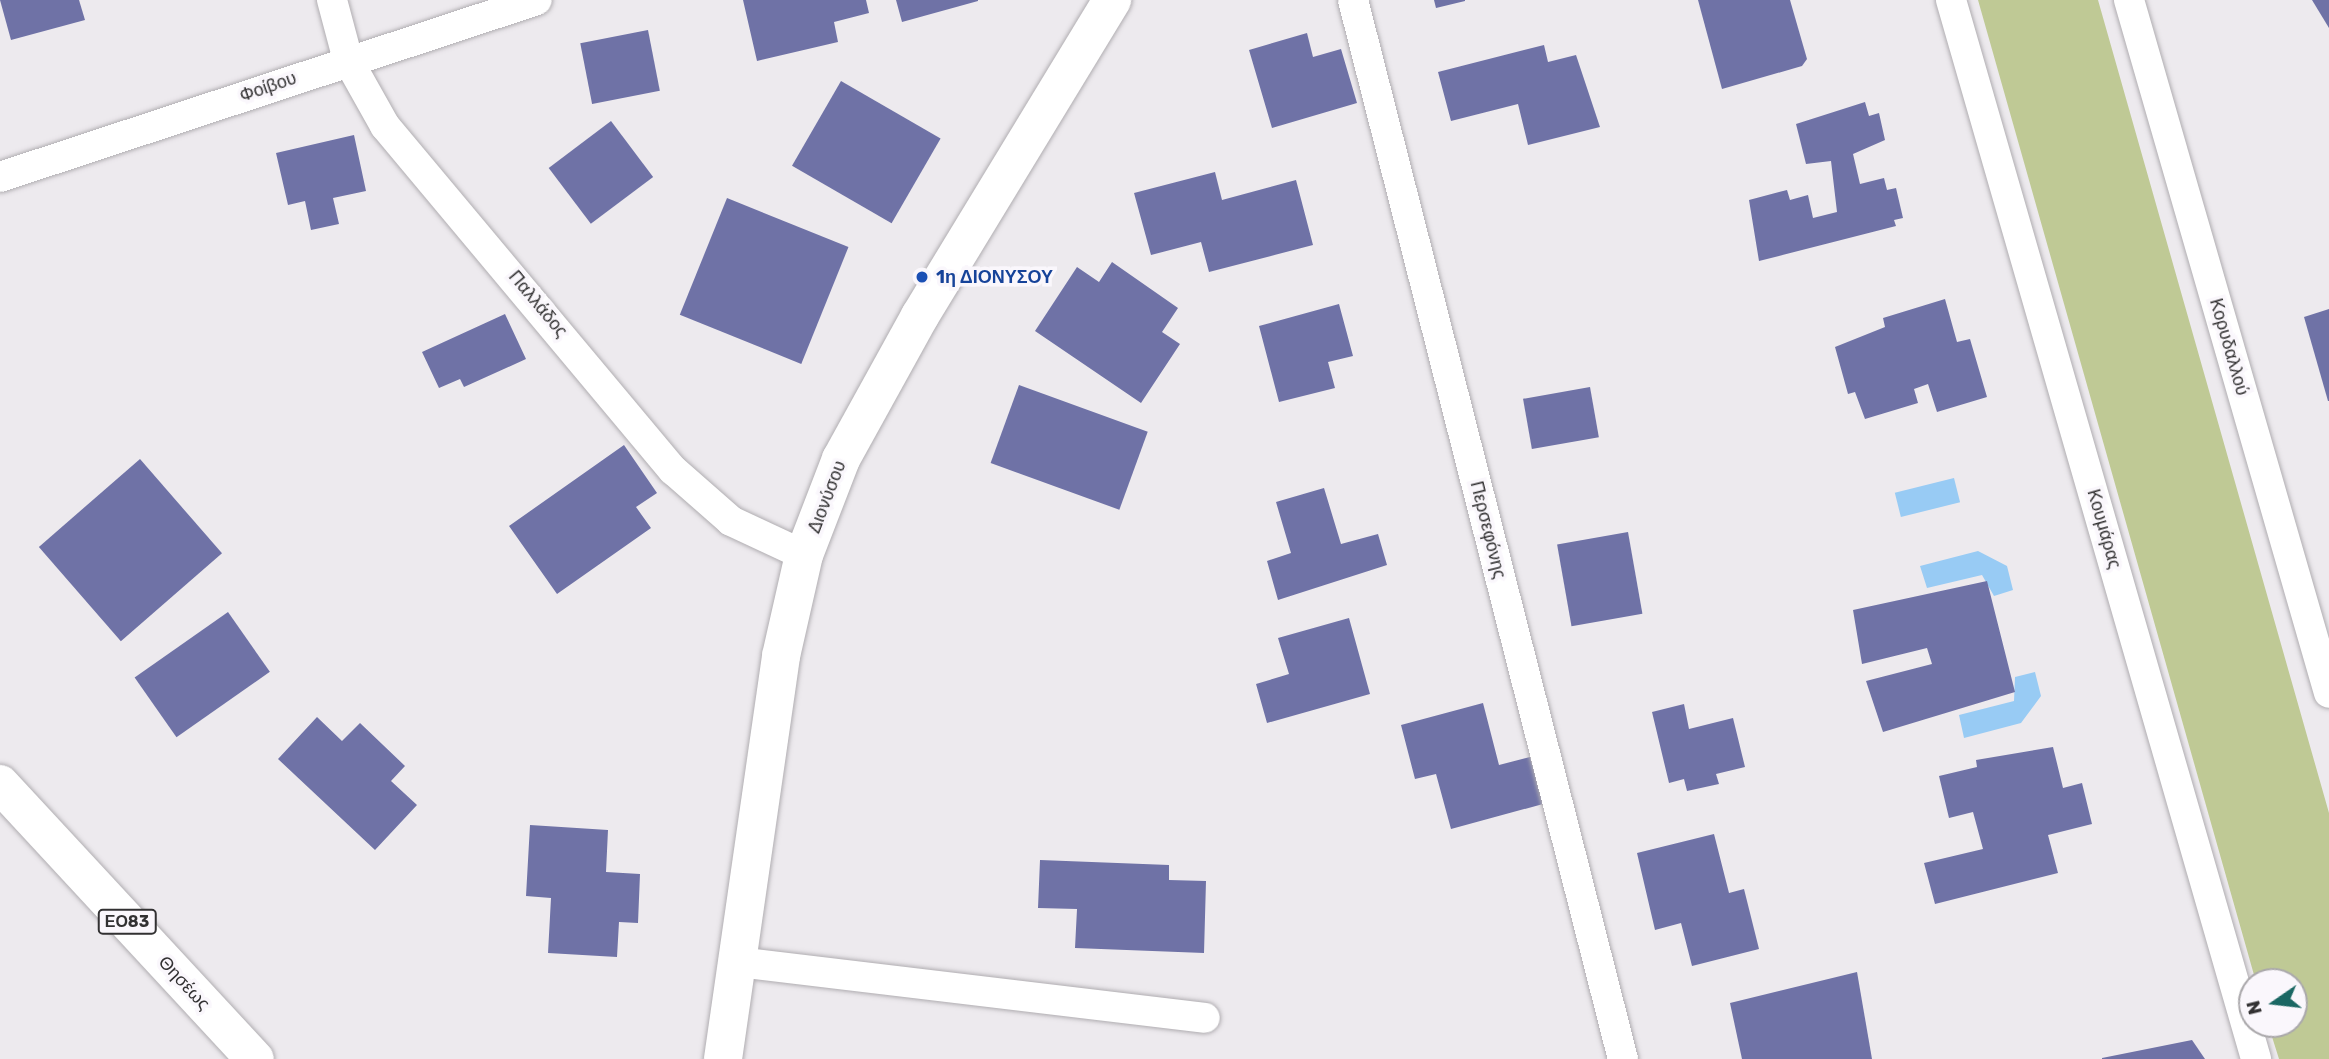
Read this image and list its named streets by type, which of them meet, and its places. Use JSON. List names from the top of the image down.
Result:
{
  "streets": {
    "main road": ["Διονύσου", "ΕΟ83", "Θησέως"],
    "street": [
      "Φοίβου",
      "Παλλάδος",
      "Κορυδαλλού",
      "Κουμάρας",
      "Περσεφόνης"
    ]
  },
  "crossings": [
    ["Φοίβου", "Παλλάδος"],
    ["Παλλάδος", "Διονύσου"]
  ],
  "places": ["1η ΔΙΟΝΥΣΟΥ"],
  "north": "left"
}
